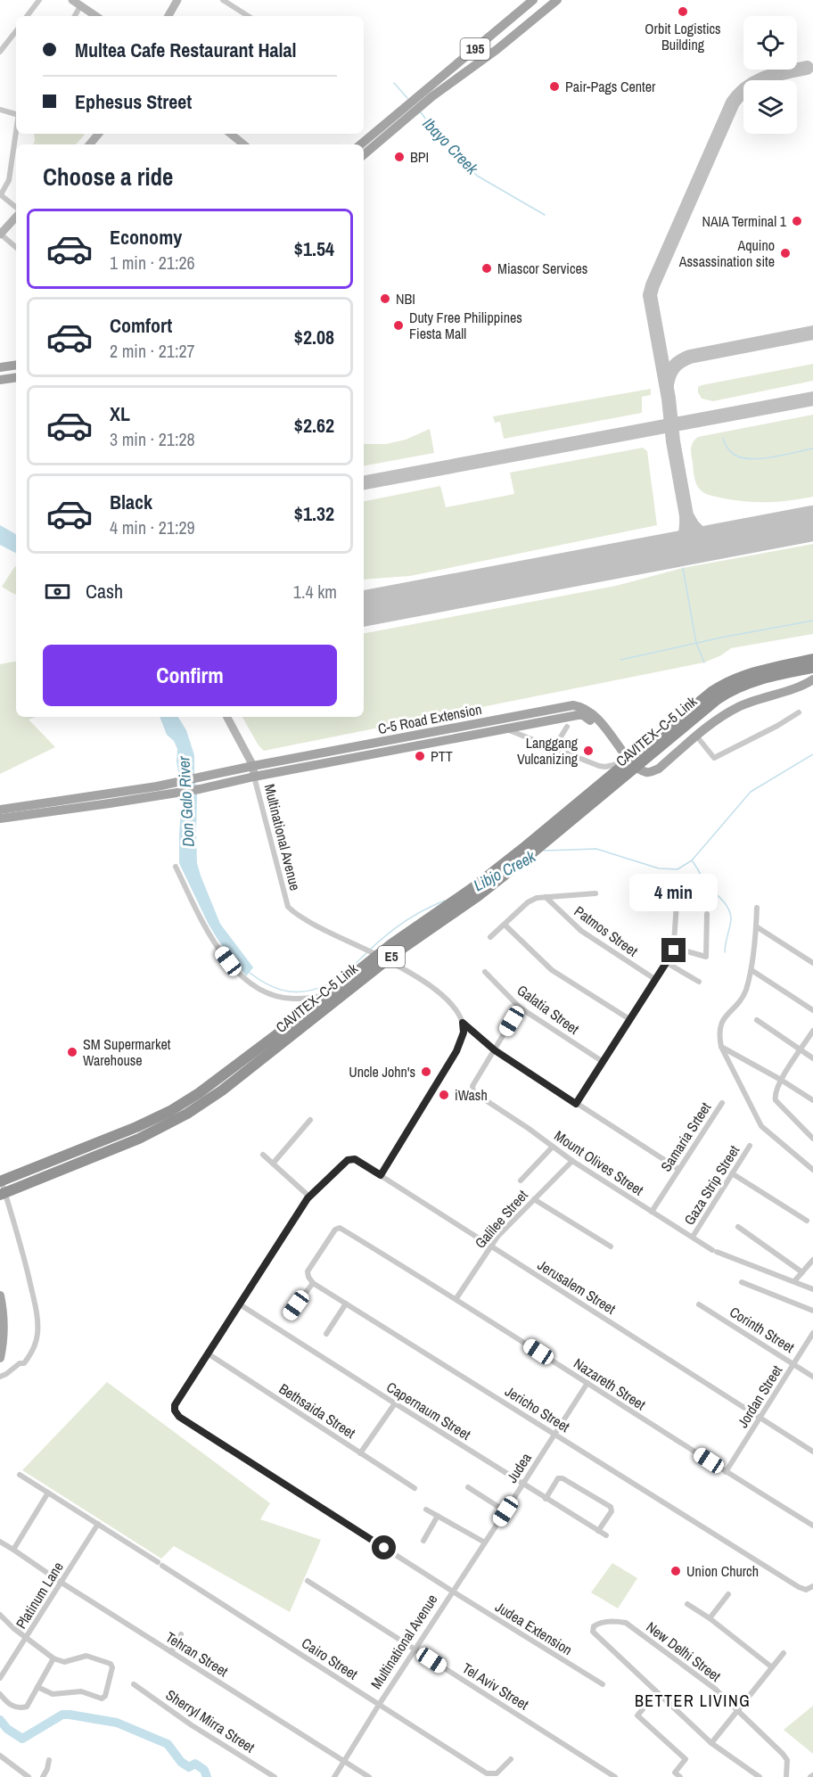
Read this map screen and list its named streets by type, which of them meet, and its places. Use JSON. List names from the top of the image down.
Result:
{
  "streets": {
    "highway": ["CAVITEX–C-5 Link", "E5"],
    "main road": ["195", "C-5 Road Extension"],
    "street": [
      "Multinational Avenue",
      "Patmos Street",
      "Galatia Street",
      "Samaria Srteet",
      "Mount Olives Street",
      "Gaza Strip Street",
      "Galilee Street",
      "Jerusalem Street",
      "Corinth Street",
      "Nazareth Street",
      "Jordan Street",
      "Jericho Street",
      "Bethsaida Street",
      "Capernaum Street",
      "Judea",
      "Platinum Lane",
      "Judea Extension",
      "New Delhi Street",
      "Tehran Street",
      "Cairo Street",
      "Tel Aviv Street",
      "Sherryl Mirra Street"
    ]
  },
  "crossings": [
    ["C-5 Road Extension", "Multinational Avenue"],
    ["Multinational Avenue", "Samaria Srteet"],
    ["Multinational Avenue", "Mount Olives Street"],
    ["Multinational Avenue", "Jerusalem Street"],
    ["Multinational Avenue", "Bethsaida Street"],
    ["Multinational Avenue", "Capernaum Street"],
    ["Multinational Avenue", "Judea"],
    ["Multinational Avenue", "Judea Extension"],
    ["Multinational Avenue", "Tehran Street"],
    ["Multinational Avenue", "Cairo Street"],
    ["Multinational Avenue", "Tel Aviv Street"],
    ["Samaria Srteet", "Mount Olives Street"],
    ["Mount Olives Street", "Gaza Strip Street"],
    ["Mount Olives Street", "Galilee Street"],
    ["Galilee Street", "Jerusalem Street"],
    ["Galilee Street", "Nazareth Street"],
    ["Jerusalem Street", "Jordan Street"],
    ["Corinth Street", "Jordan Street"],
    ["Nazareth Street", "Jordan Street"],
    ["Nazareth Street", "Jericho Street"],
    ["Nazareth Street", "Judea"],
    ["Jericho Street", "Judea"],
    ["Capernaum Street", "Judea"],
    ["Judea", "Judea Extension"],
    ["Platinum Lane", "Tehran Street"],
    ["Platinum Lane", "Cairo Street"]
  ],
  "districts": ["BETTER LIVING"],
  "water": ["Ibayo Creek", "Don Galo River", "Libjo Creek"],
  "places": [
    "Orbit Logistics Building",
    "Pair-Pags Center",
    "BPI",
    "NAIA Terminal 1",
    "Aquino Assassination site",
    "Miascor Services",
    "NBI",
    "Duty Free Philippines Fiesta Mall",
    "Langgang Vulcanizing",
    "PTT",
    "SM Supermarket Warehouse",
    "Uncle John's",
    "iWash",
    "Union Church"
  ],
  "page": {
    "banner": ["Multea Cafe Restaurant Halal", "Ephesus Street"],
    "heading": "Choose a ride",
    "list": [
      {
        "name": "Economy",
        "note": "1 min · 21:26",
        "value": "$1.54"
      },
      {
        "name": "Comfort",
        "note": "2 min · 21:27",
        "value": "$2.08"
      },
      {
        "name": "XL",
        "note": "3 min · 21:28",
        "value": "$2.62"
      },
      {
        "name": "Black",
        "note": "4 min · 21:29",
        "value": "$1.32"
      }
    ],
    "pay": ["Cash", "1.4 km"],
    "buttons": "Confirm",
    "bubble": "4 min"
  }
}
